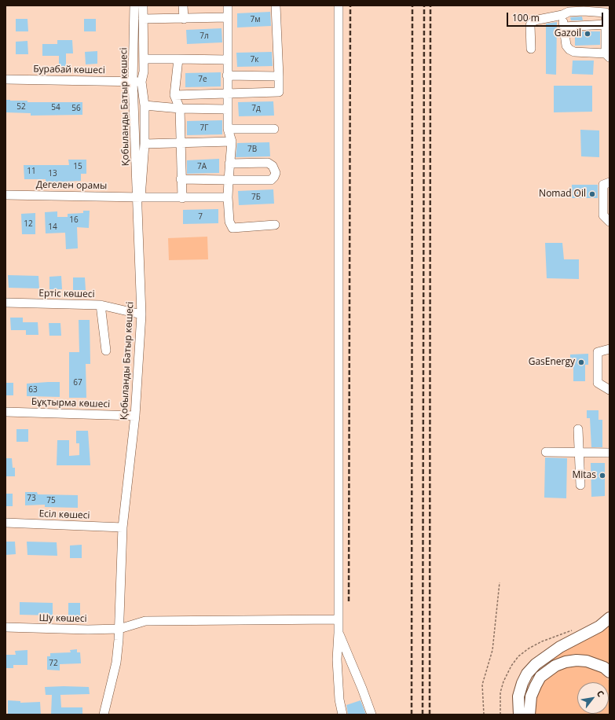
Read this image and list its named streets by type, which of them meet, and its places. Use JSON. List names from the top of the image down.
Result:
{
  "streets": {
    "street": [
      "Бурабай көшесі",
      "Қобыланды Батыр көшесі",
      "Дегелен орамы",
      "Ертіс көшесі",
      "Бұқтырма көшесі",
      "Есіл көшесі",
      "Шу көшесі"
    ]
  },
  "crossings": [
    ["Бурабай көшесі", "Қобыланды Батыр көшесі"],
    ["Қобыланды Батыр көшесі", "Дегелен орамы"],
    ["Қобыланды Батыр көшесі", "Бұқтырма көшесі"],
    ["Қобыланды Батыр көшесі", "Есіл көшесі"],
    ["Қобыланды Батыр көшесі", "Шу көшесі"]
  ],
  "places": [
    "Gazoil",
    "Nomad Oil",
    "GasEnergy",
    "Mitas"
  ],
  "house_numbers": [
    "7м",
    "7л",
    "7к",
    "7е",
    "52",
    "54",
    "56",
    "7д",
    "7Г",
    "7В",
    "15",
    "7А",
    "11",
    "13",
    "7Б",
    "7",
    "16",
    "12",
    "14",
    "67",
    "63",
    "73",
    "75",
    "72"
  ],
  "scale_bar": "100 m",
  "north": "top right"
}
